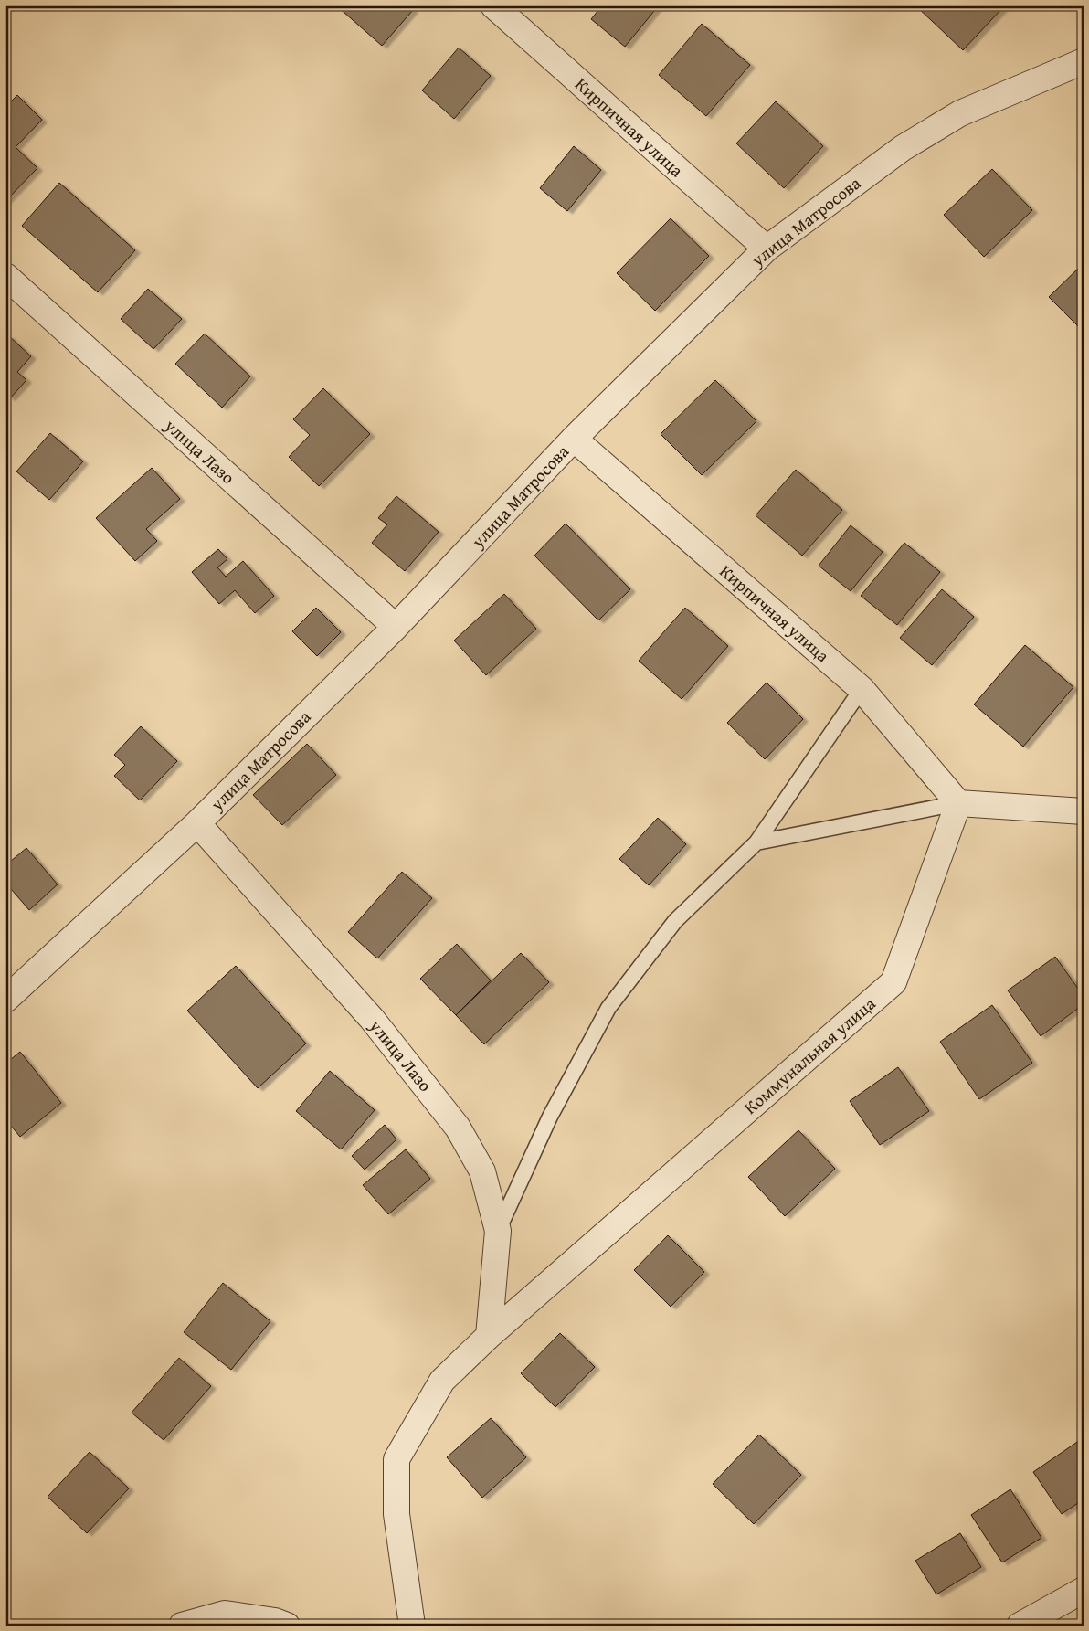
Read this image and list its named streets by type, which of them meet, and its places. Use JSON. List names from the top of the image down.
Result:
{
  "streets": {
    "street": [
      "Кирпичная улица",
      "улица Матросова",
      "улица Лазо",
      "Коммунальная улица"
    ]
  },
  "crossings": [
    ["Кирпичная улица", "улица Матросова"],
    ["Кирпичная улица", "Коммунальная улица"],
    ["улица Матросова", "улица Лазо"],
    ["улица Лазо", "Коммунальная улица"]
  ]
}
